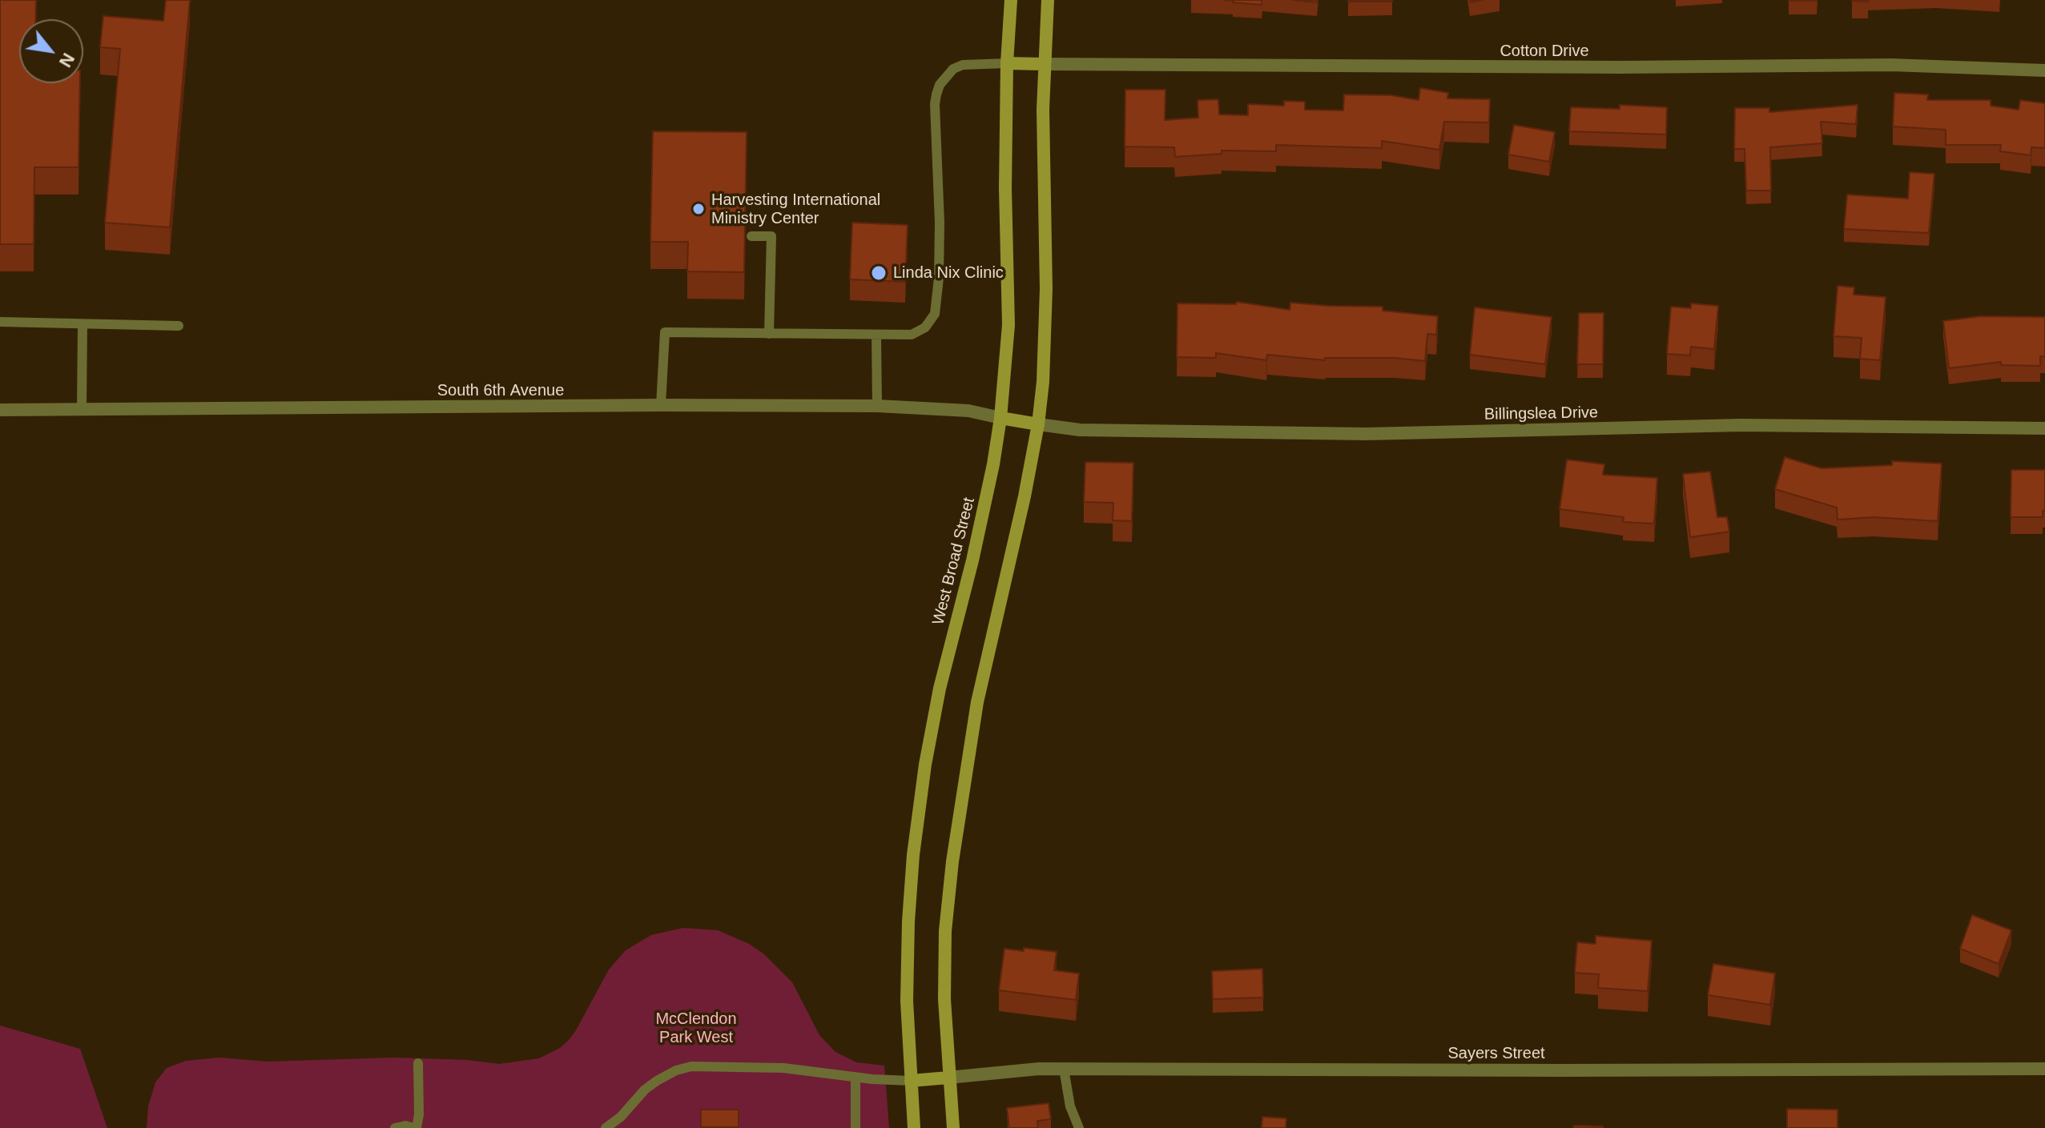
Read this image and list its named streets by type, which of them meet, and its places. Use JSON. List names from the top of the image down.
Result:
{
  "streets": {
    "main road": ["West Broad Street"],
    "street": [
      "Cotton Drive",
      "South 6th Avenue",
      "Billingslea Drive",
      "Sayers Street"
    ]
  },
  "crossings": [
    ["South 6th Avenue", "West Broad Street"]
  ],
  "parks": ["McClendon Park West"],
  "places": ["Harvesting International Ministry Center", "Linda Nix Clinic"],
  "north": "bottom right"
}
